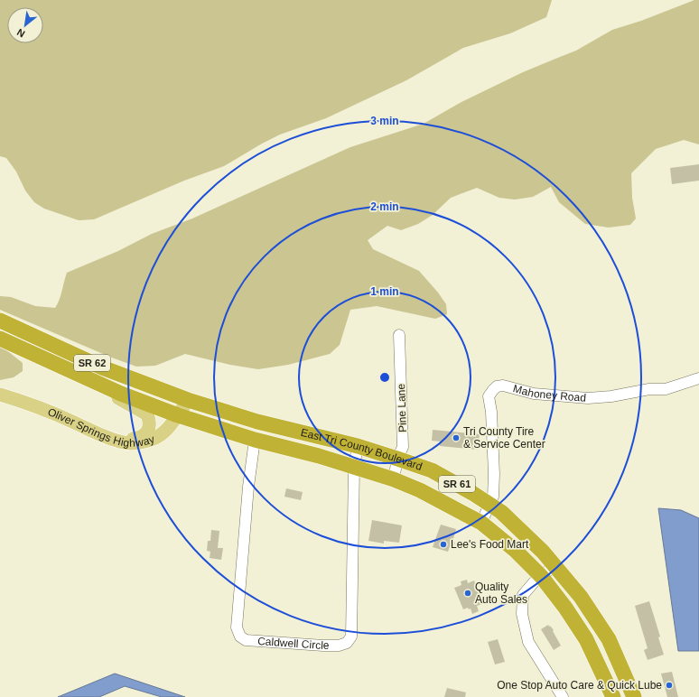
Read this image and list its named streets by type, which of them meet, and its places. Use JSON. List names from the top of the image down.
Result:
{
  "streets": {
    "highway": ["SR 62", "East Tri County Boulevard", "SR 61"],
    "main road": ["Oliver Springs Highway"],
    "street": ["Mahoney Road", "Pine Lane", "Caldwell Circle"]
  },
  "crossings": [
    ["Mahoney Road", "East Tri County Boulevard"],
    ["Pine Lane", "East Tri County Boulevard"],
    ["Oliver Springs Highway", "East Tri County Boulevard"],
    ["East Tri County Boulevard", "Caldwell Circle"]
  ],
  "places": [
    "Tri County Tire & Service Center",
    "Lee's Food Mart",
    "Quality Auto Sales",
    "One Stop Auto Care & Quick Lube"
  ],
  "north": "bottom left",
  "rings": ["3 min", "2 min", "1 min"]
}
